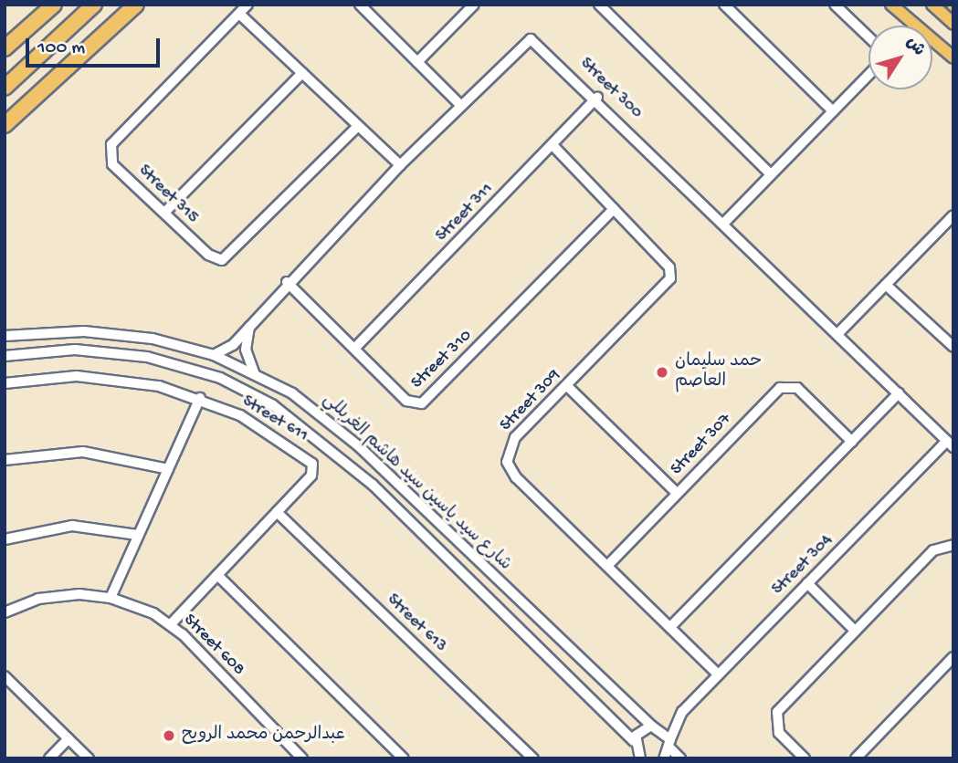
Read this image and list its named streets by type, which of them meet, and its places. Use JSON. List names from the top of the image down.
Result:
{
  "streets": {
    "street": [
      "Street 300",
      "Street 315",
      "Street 311",
      "Street 310",
      "Street 309",
      "Street 611",
      "Street 307",
      "شارع سيد ياسين سيد هاشم الغربللي",
      "Street 304",
      "Street 613",
      "Street 608"
    ]
  },
  "crossings": [
    ["Street 300", "Street 311"],
    ["Street 300", "Street 310"],
    ["Street 300", "شارع سيد ياسين سيد هاشم الغربللي"],
    ["Street 300", "Street 304"],
    ["Street 311", "Street 310"],
    ["Street 311", "Street 309"],
    ["Street 310", "Street 309"],
    ["Street 309", "Street 307"],
    ["Street 309", "Street 304"],
    ["Street 611", "Street 613"],
    ["Street 611", "Street 608"],
    ["شارع سيد ياسين سيد هاشم الغربللي", "Street 304"]
  ],
  "places": ["حمد سليمان العاصم", "عبدالرحمن محمد الرويح"],
  "scale_bar": "100 m",
  "north": "top right"
}
